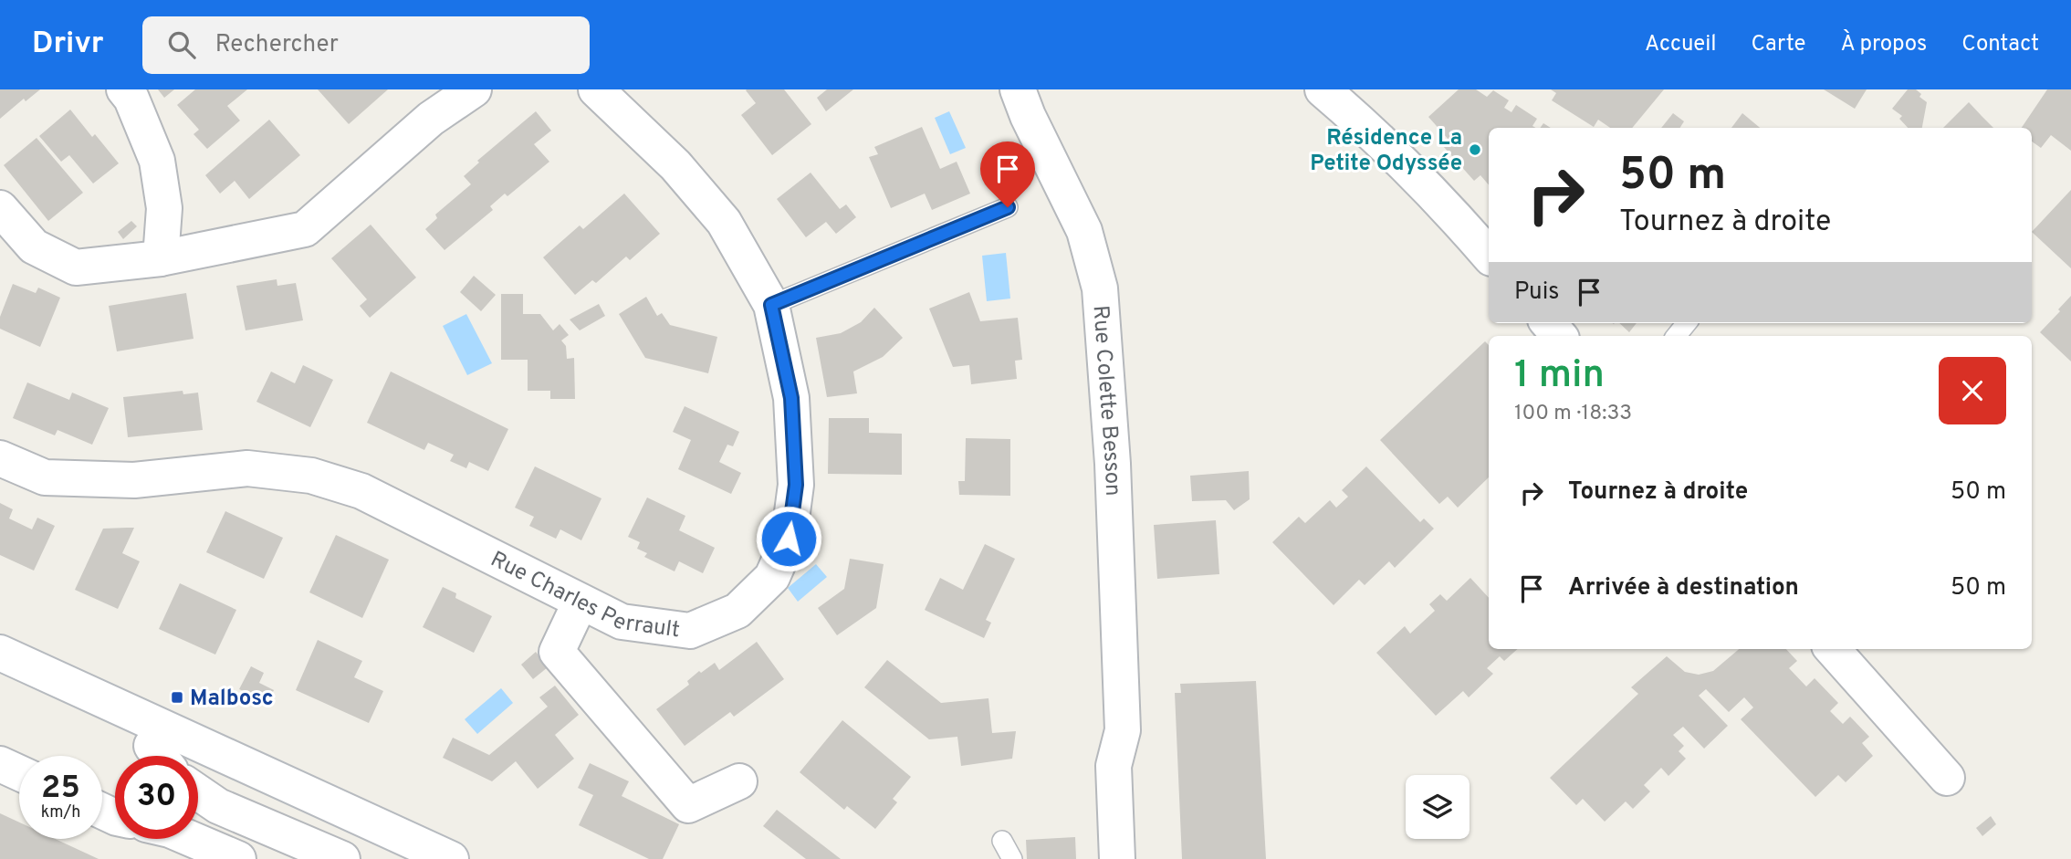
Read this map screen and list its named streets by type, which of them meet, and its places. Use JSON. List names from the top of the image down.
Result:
{
  "streets": {
    "street": ["Rue Colette Besson", "Rue Charles Perrault"]
  },
  "places": {
    "other": ["Résidence La Petite Odyssée"],
    "transit": ["Malbosc"]
  },
  "page": {
    "header": "Drivr",
    "search": "Rechercher",
    "nav": [
      "Accueil",
      "Carte",
      "À propos",
      "Contact"
    ],
    "turn": ["50 m", "Tournez à droite"],
    "then": "Puis",
    "heading": ["1 min", "100 m · 18:33"],
    "list": [
      {
        "name": "Tournez à droite",
        "value": "50 m"
      },
      {
        "name": "Arrivée à destination",
        "value": "50 m"
      }
    ],
    "speed": "25 km/h",
    "limit": "30"
  }
}
